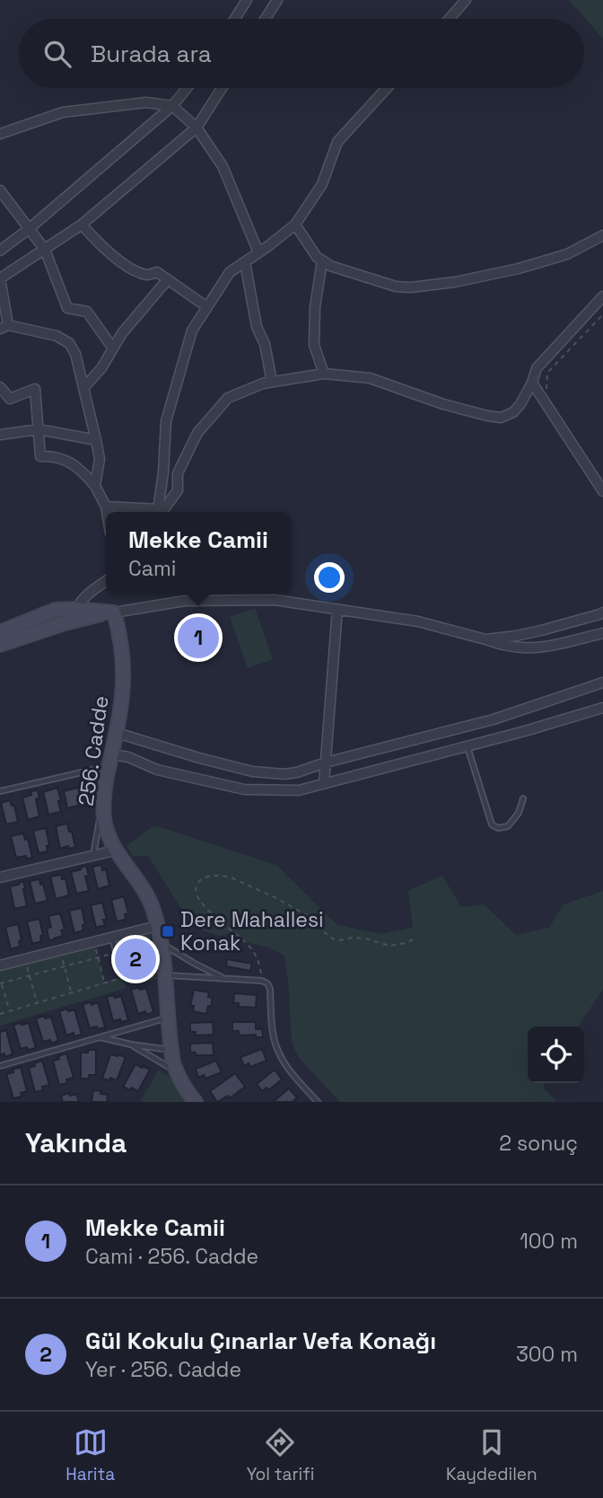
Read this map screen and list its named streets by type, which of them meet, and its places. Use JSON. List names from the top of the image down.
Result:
{
  "streets": {
    "street": ["256. Cadde"]
  },
  "places": {
    "transit": ["Dere Mahallesi Konak"]
  },
  "page": {
    "search": "Burada ara",
    "popup": ["Mekke Camii", "Cami"],
    "pins": ["1", "2"],
    "heading": ["Yakında", "2 sonuç"],
    "list": [
      {
        "mark": "1",
        "name": "Mekke Camii",
        "note": "Cami · 256. Cadde",
        "value": "100 m"
      },
      {
        "mark": "2",
        "name": "Gül Kokulu Çınarlar Vefa Konağı",
        "note": "Yer · 256. Cadde",
        "value": "300 m"
      }
    ],
    "nav": ["Harita", "Yol tarifi", "Kaydedilen"]
  }
}
